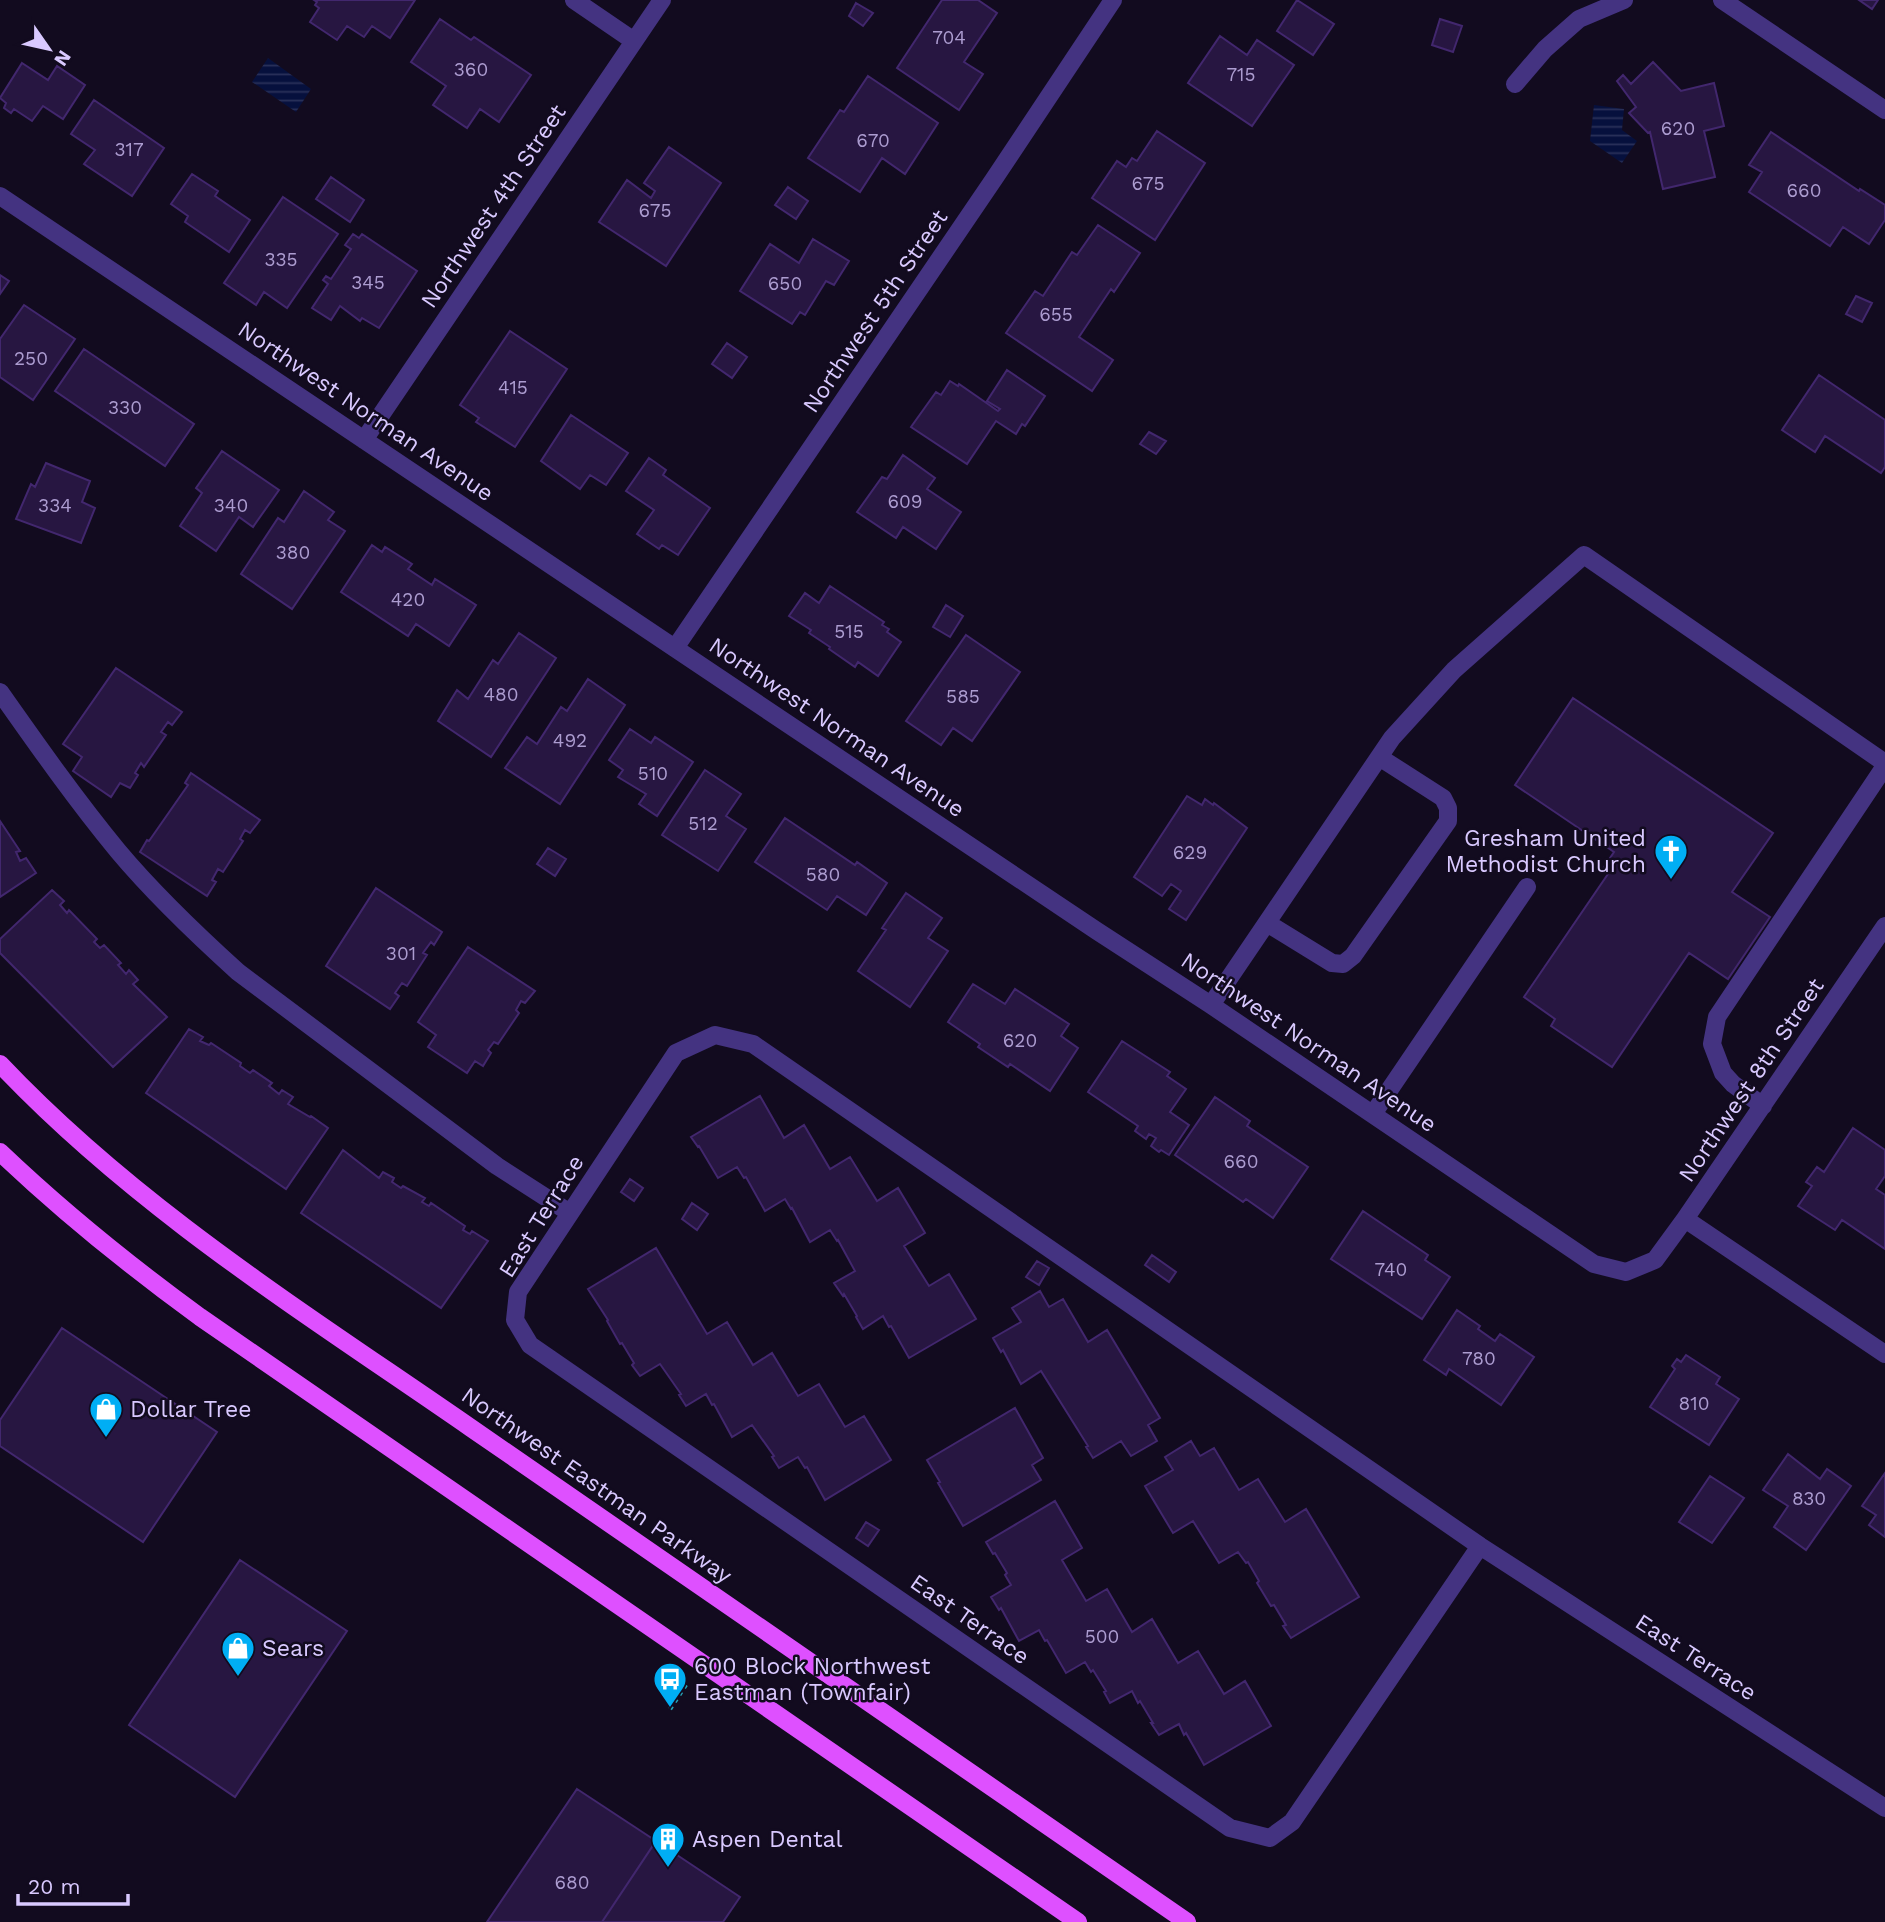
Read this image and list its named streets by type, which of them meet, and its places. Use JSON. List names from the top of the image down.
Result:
{
  "streets": {
    "main road": ["Northwest Eastman Parkway"],
    "street": [
      "Northwest 4th Street",
      "Northwest 5th Street",
      "Northwest Norman Avenue",
      "Northwest 8th Street",
      "East Terrace"
    ]
  },
  "crossings": [
    ["Northwest 4th Street", "Northwest Norman Avenue"],
    ["Northwest 5th Street", "Northwest Norman Avenue"],
    ["Northwest Norman Avenue", "Northwest 8th Street"]
  ],
  "places": {
    "church": ["Gresham United Methodist Church"],
    "shop": ["Dollar Tree", "Sears"],
    "bus stop": ["600 Block Northwest Eastman (Townfair)"],
    "building": ["Aspen Dental"]
  },
  "house_numbers": [
    "704",
    "360",
    "715",
    "620",
    "670",
    "317",
    "675",
    "660",
    "675",
    "335",
    "345",
    "650",
    "655",
    "250",
    "415",
    "330",
    "609",
    "334",
    "340",
    "380",
    "420",
    "515",
    "480",
    "585",
    "492",
    "510",
    "512",
    "629",
    "580",
    "301",
    "620",
    "660",
    "740",
    "780",
    "810",
    "830",
    "500",
    "680"
  ],
  "scale_bar": "20 m",
  "north": "bottom right"
}
